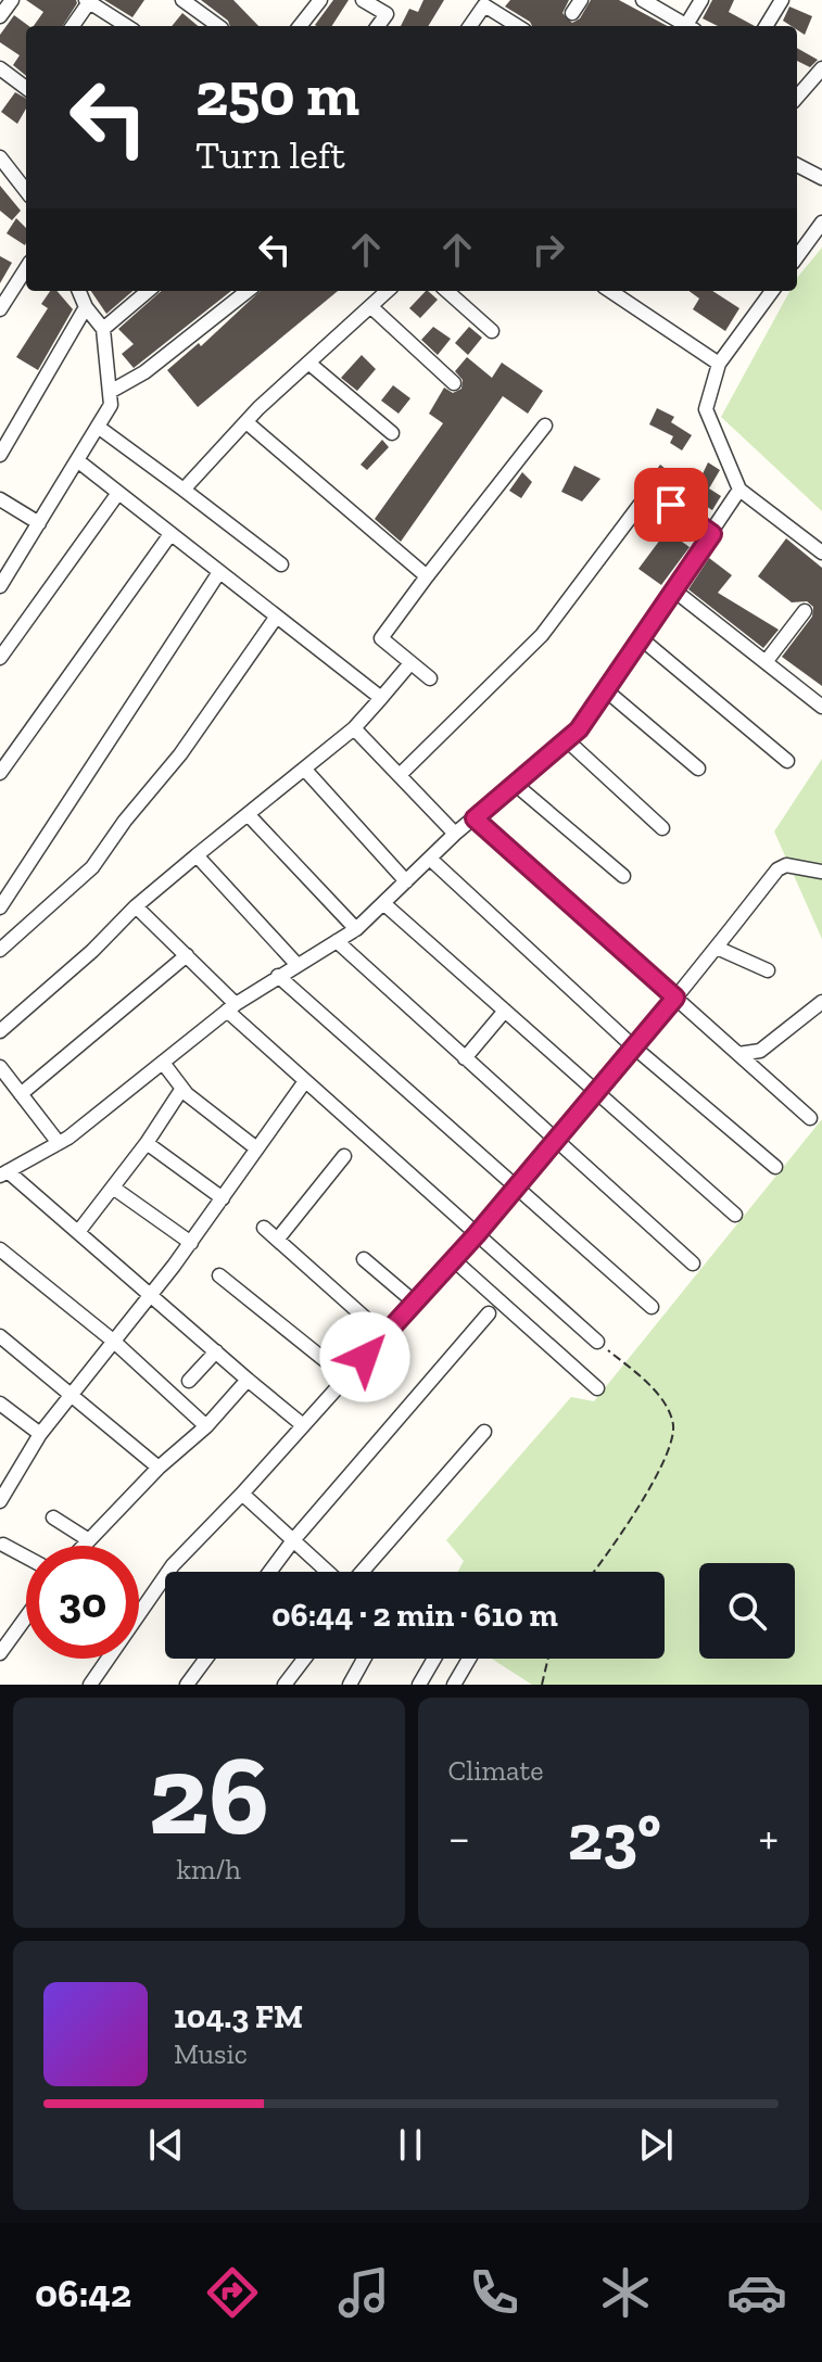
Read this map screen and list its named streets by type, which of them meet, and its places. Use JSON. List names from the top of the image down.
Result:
{
  "page": {
    "turn": ["250 m", "Turn left"],
    "limit": "30",
    "trip": "06:44 · 2 min · 610 m",
    "tile": [
      ["26", "km/h"],
      "Climate"
    ],
    "heat": ["−", "23°", "+"],
    "song": ["104.3 FM", "Music"],
    "tabs": "06:42"
  }
}
